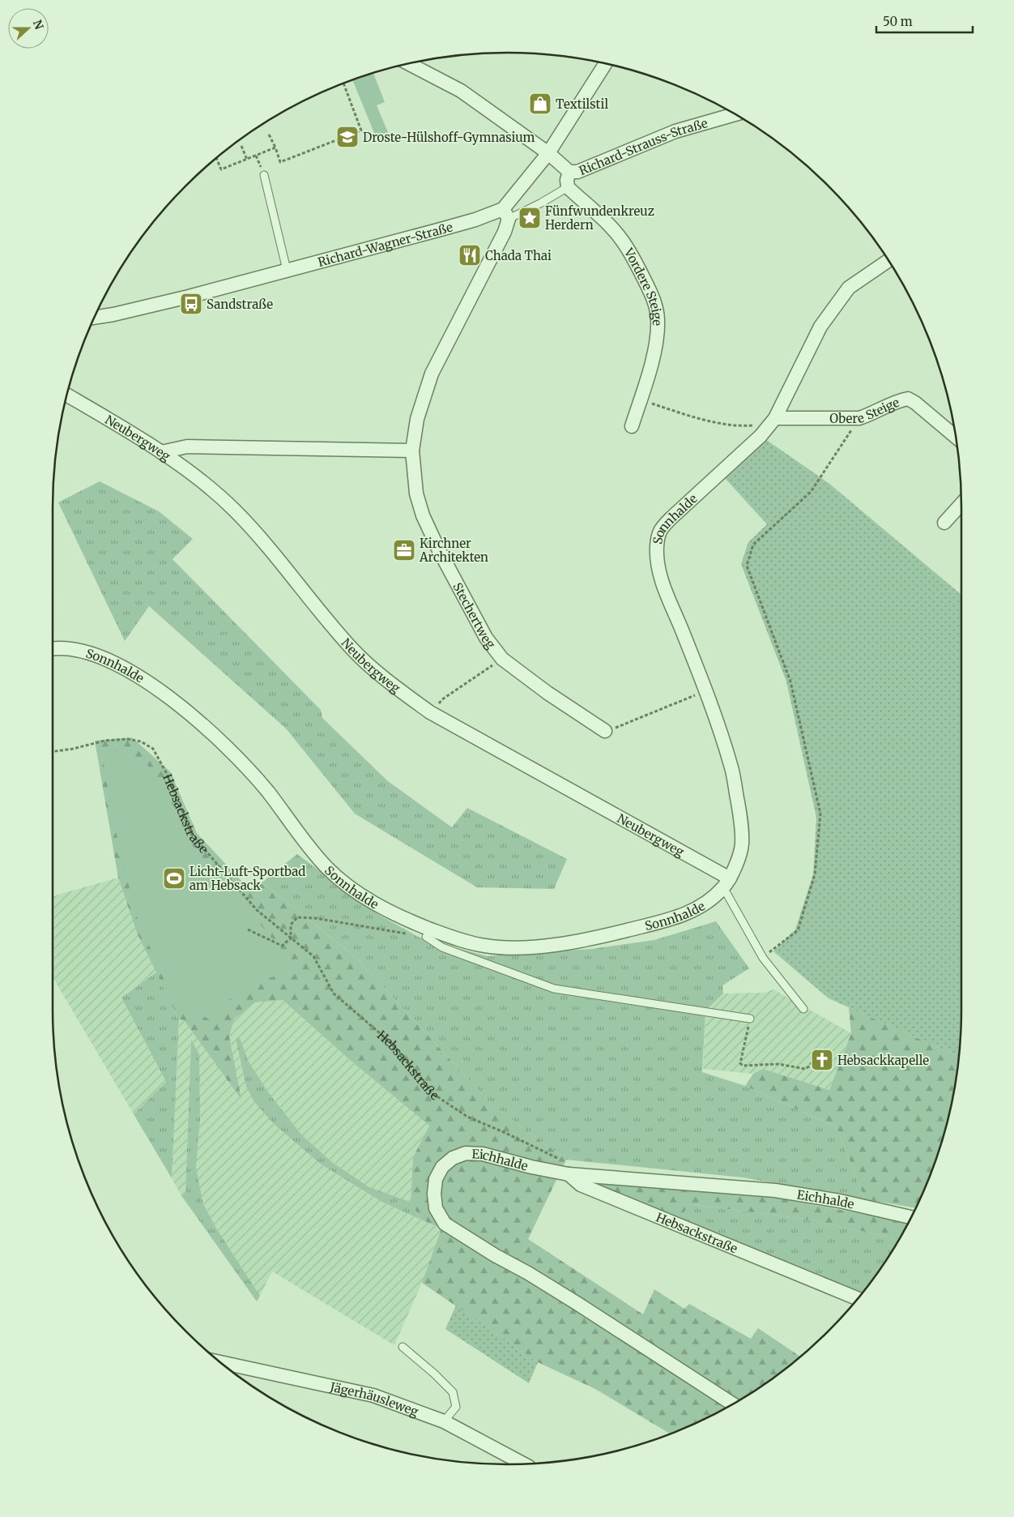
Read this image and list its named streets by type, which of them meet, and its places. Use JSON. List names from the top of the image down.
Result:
{
  "streets": {
    "street": [
      "Richard-Strauss-Straße",
      "Richard-Wagner-Straße",
      "Vordere Steige",
      "Obere Steige",
      "Neubergweg",
      "Sonnhalde",
      "Stechertweg",
      "Hebsackstraße",
      "Eichhalde",
      "Jägerhäusleweg"
    ]
  },
  "crossings": [
    ["Richard-Wagner-Straße", "Stechertweg"],
    ["Obere Steige", "Sonnhalde"],
    ["Neubergweg", "Sonnhalde"],
    ["Hebsackstraße", "Eichhalde"]
  ],
  "places": {
    "shop": ["Textilstil"],
    "school or university": ["Droste-Hülshoff-Gymnasium"],
    "place": ["Fünfwundenkreuz Herdern"],
    "restaurant": ["Chada Thai"],
    "bus stop": ["Sandstraße"],
    "office": ["Kirchner Architekten"],
    "sports": ["Licht-Luft-Sportbad am Hebsack"],
    "church": ["Hebsackkapelle"]
  },
  "scale_bar": "50 m",
  "north": "right"
}
